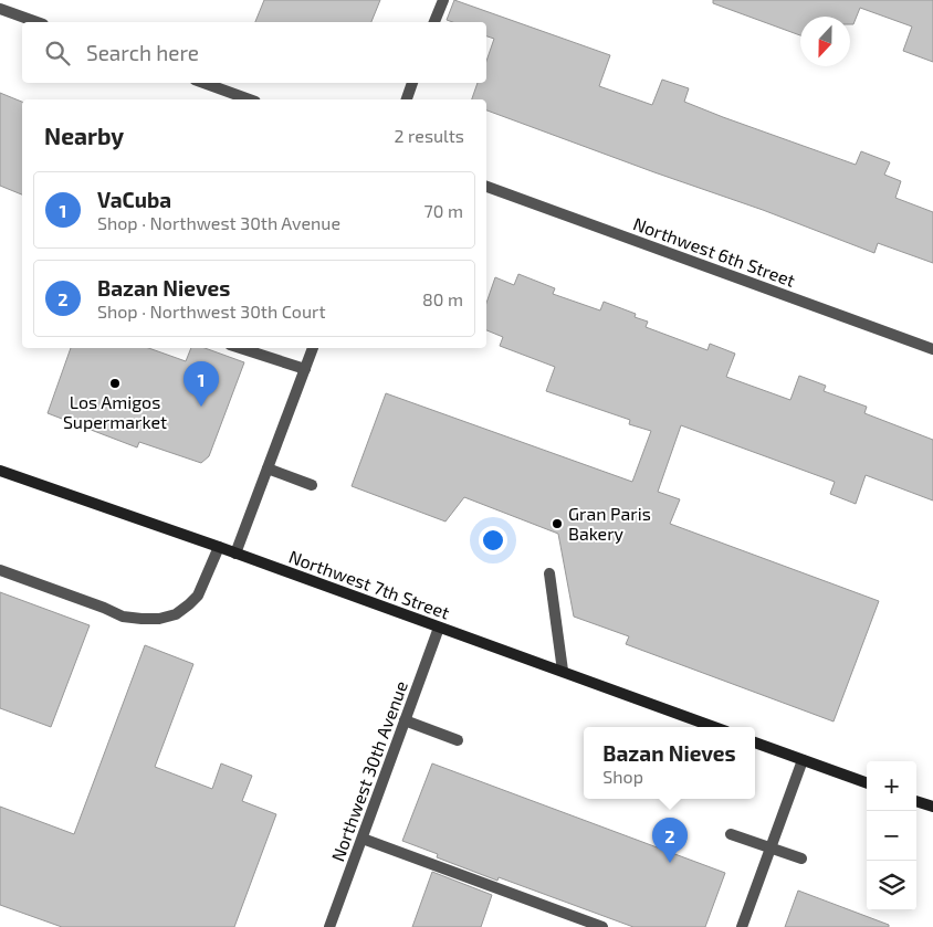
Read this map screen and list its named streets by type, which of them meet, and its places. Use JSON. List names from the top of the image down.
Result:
{
  "streets": {
    "main road": ["Northwest 7th Street"],
    "street": ["Northwest 6th Street", "Northwest 30th Avenue"]
  },
  "crossings": [
    ["Northwest 7th Street", "Northwest 30th Avenue"]
  ],
  "places": ["Los Amigos Supermarket", "Gran Paris Bakery"],
  "north": "bottom",
  "page": {
    "search": "Search here",
    "heading": ["Nearby", "2 results"],
    "list": [
      {
        "mark": "1",
        "name": "VaCuba",
        "note": "Shop · Northwest 30th Avenue",
        "value": "70 m"
      },
      {
        "mark": "2",
        "name": "Bazan Nieves",
        "note": "Shop · Northwest 30th Court",
        "value": "80 m"
      }
    ],
    "pins": ["1", "2"],
    "popup": ["Bazan Nieves", "Shop"],
    "map_buttons": ["+", "−"]
  }
}
